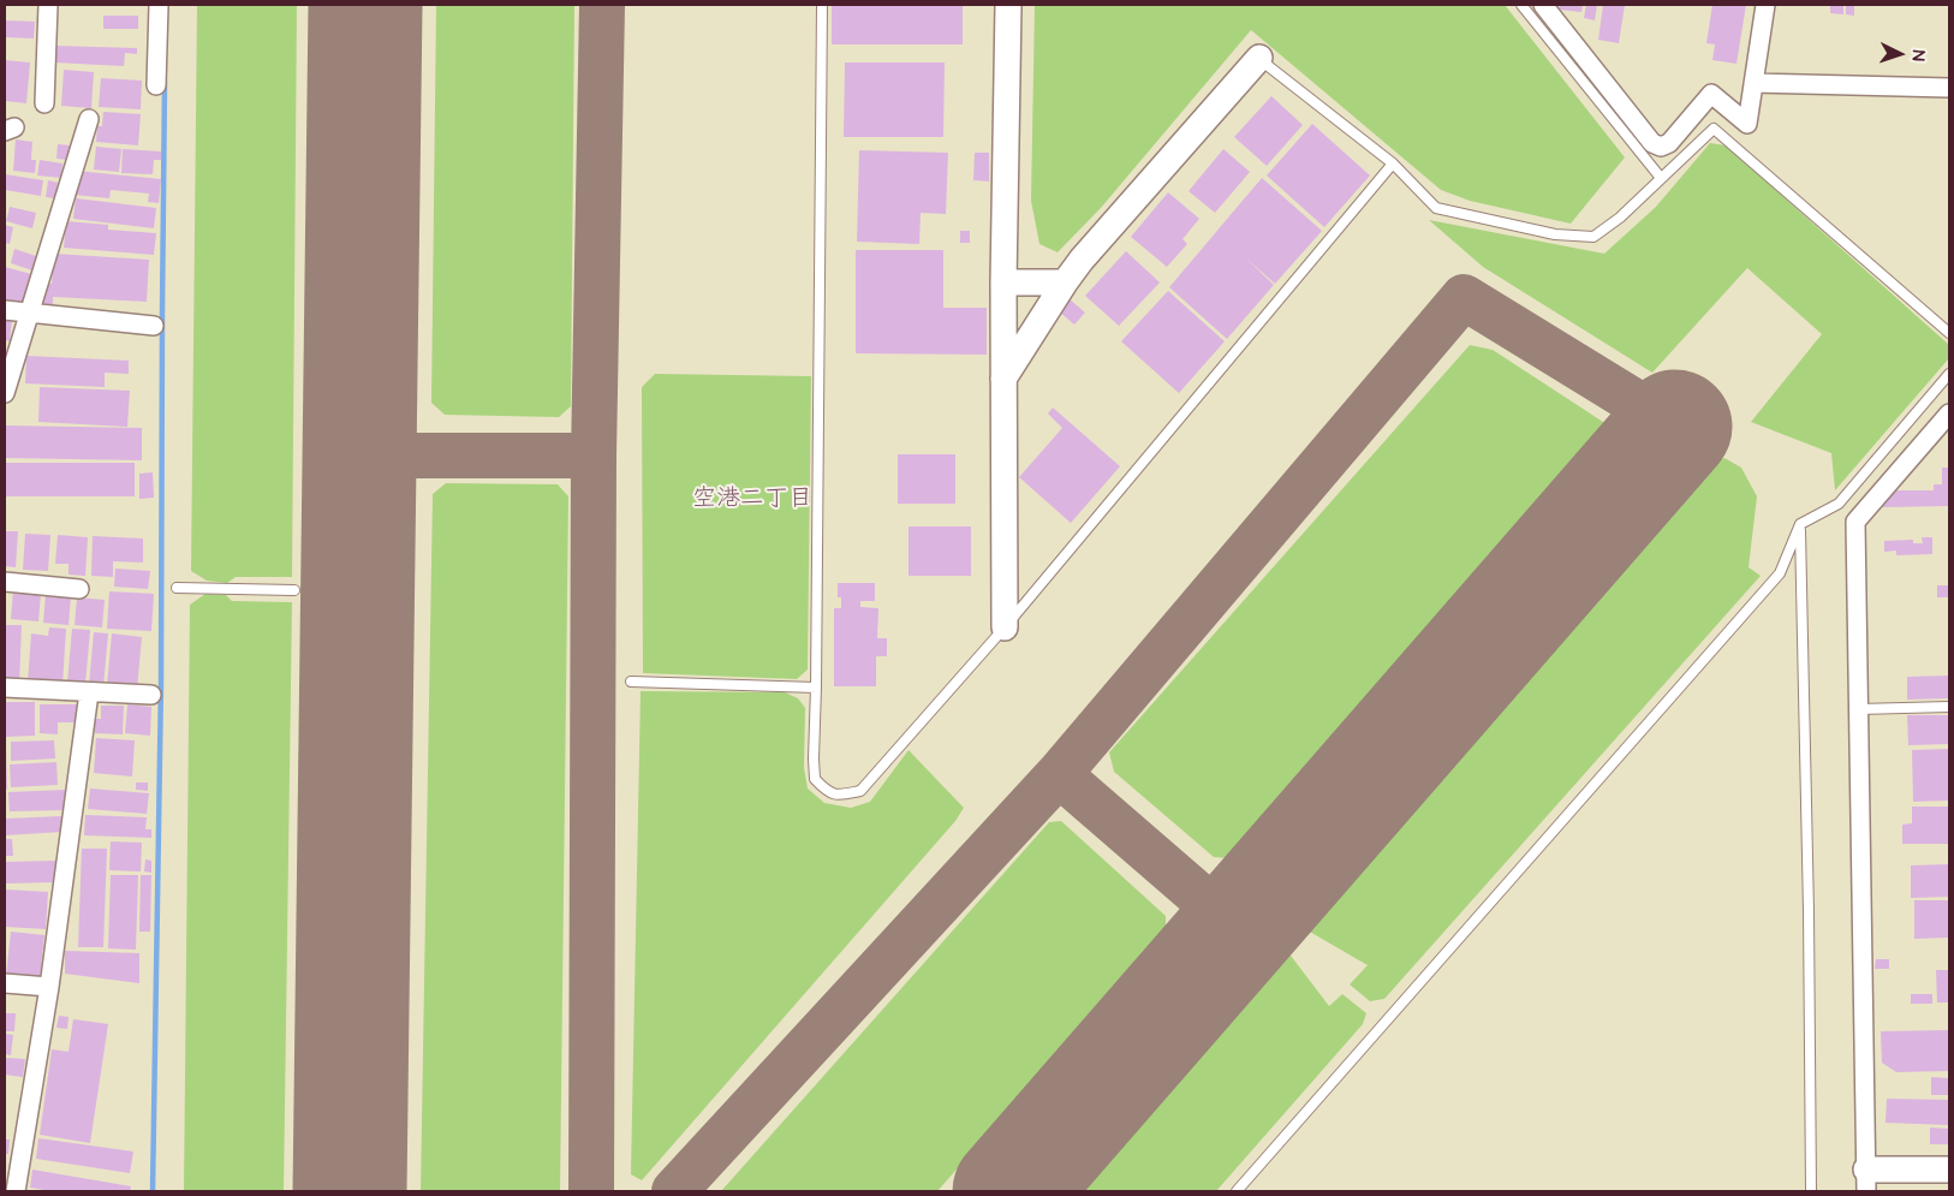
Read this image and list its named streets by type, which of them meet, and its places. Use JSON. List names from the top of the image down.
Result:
{
  "districts": ["空港二丁目"],
  "north": "right"
}
